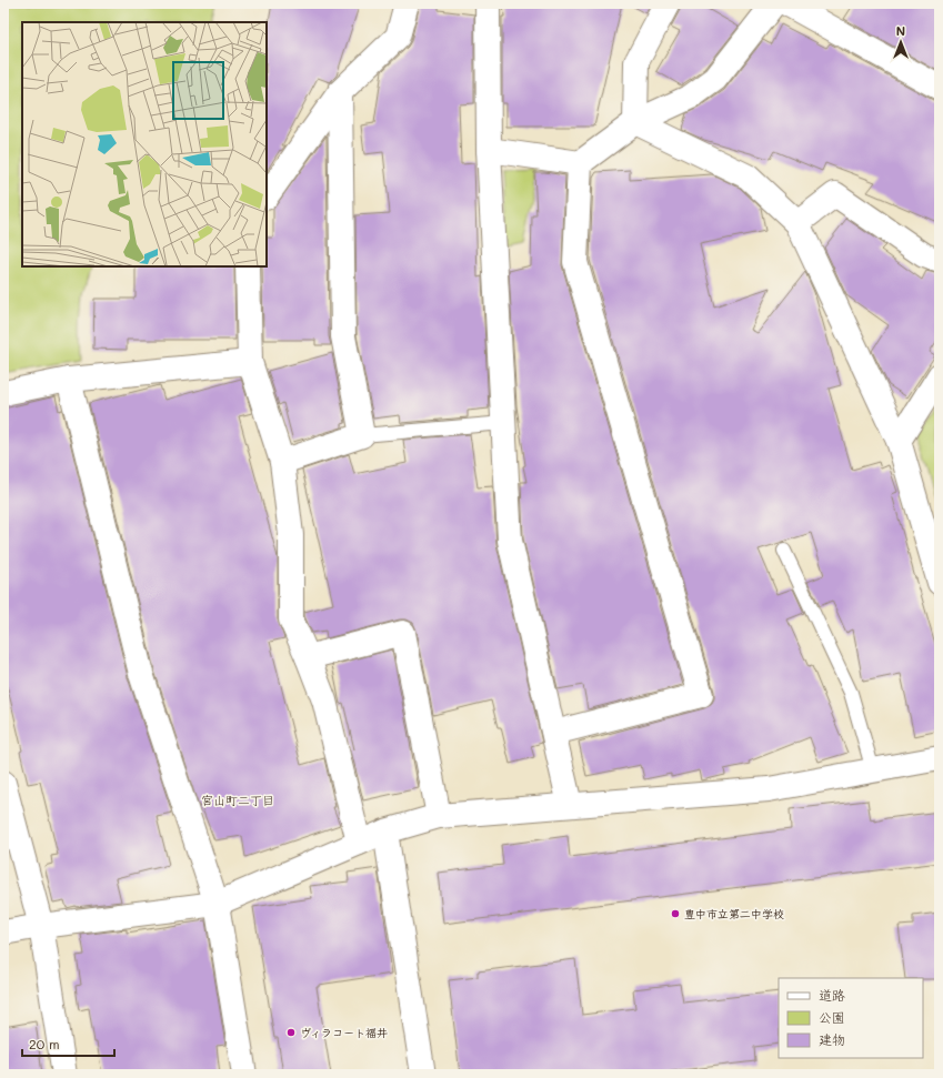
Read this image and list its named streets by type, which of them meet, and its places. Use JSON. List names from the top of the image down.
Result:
{
  "districts": ["宮山町二丁目"],
  "places": ["豊中市立第二中学校", "ヴィラコート福井"],
  "legend": ["道路", "公園", "建物"],
  "scale_bar": "20 m",
  "north": "top"
}
